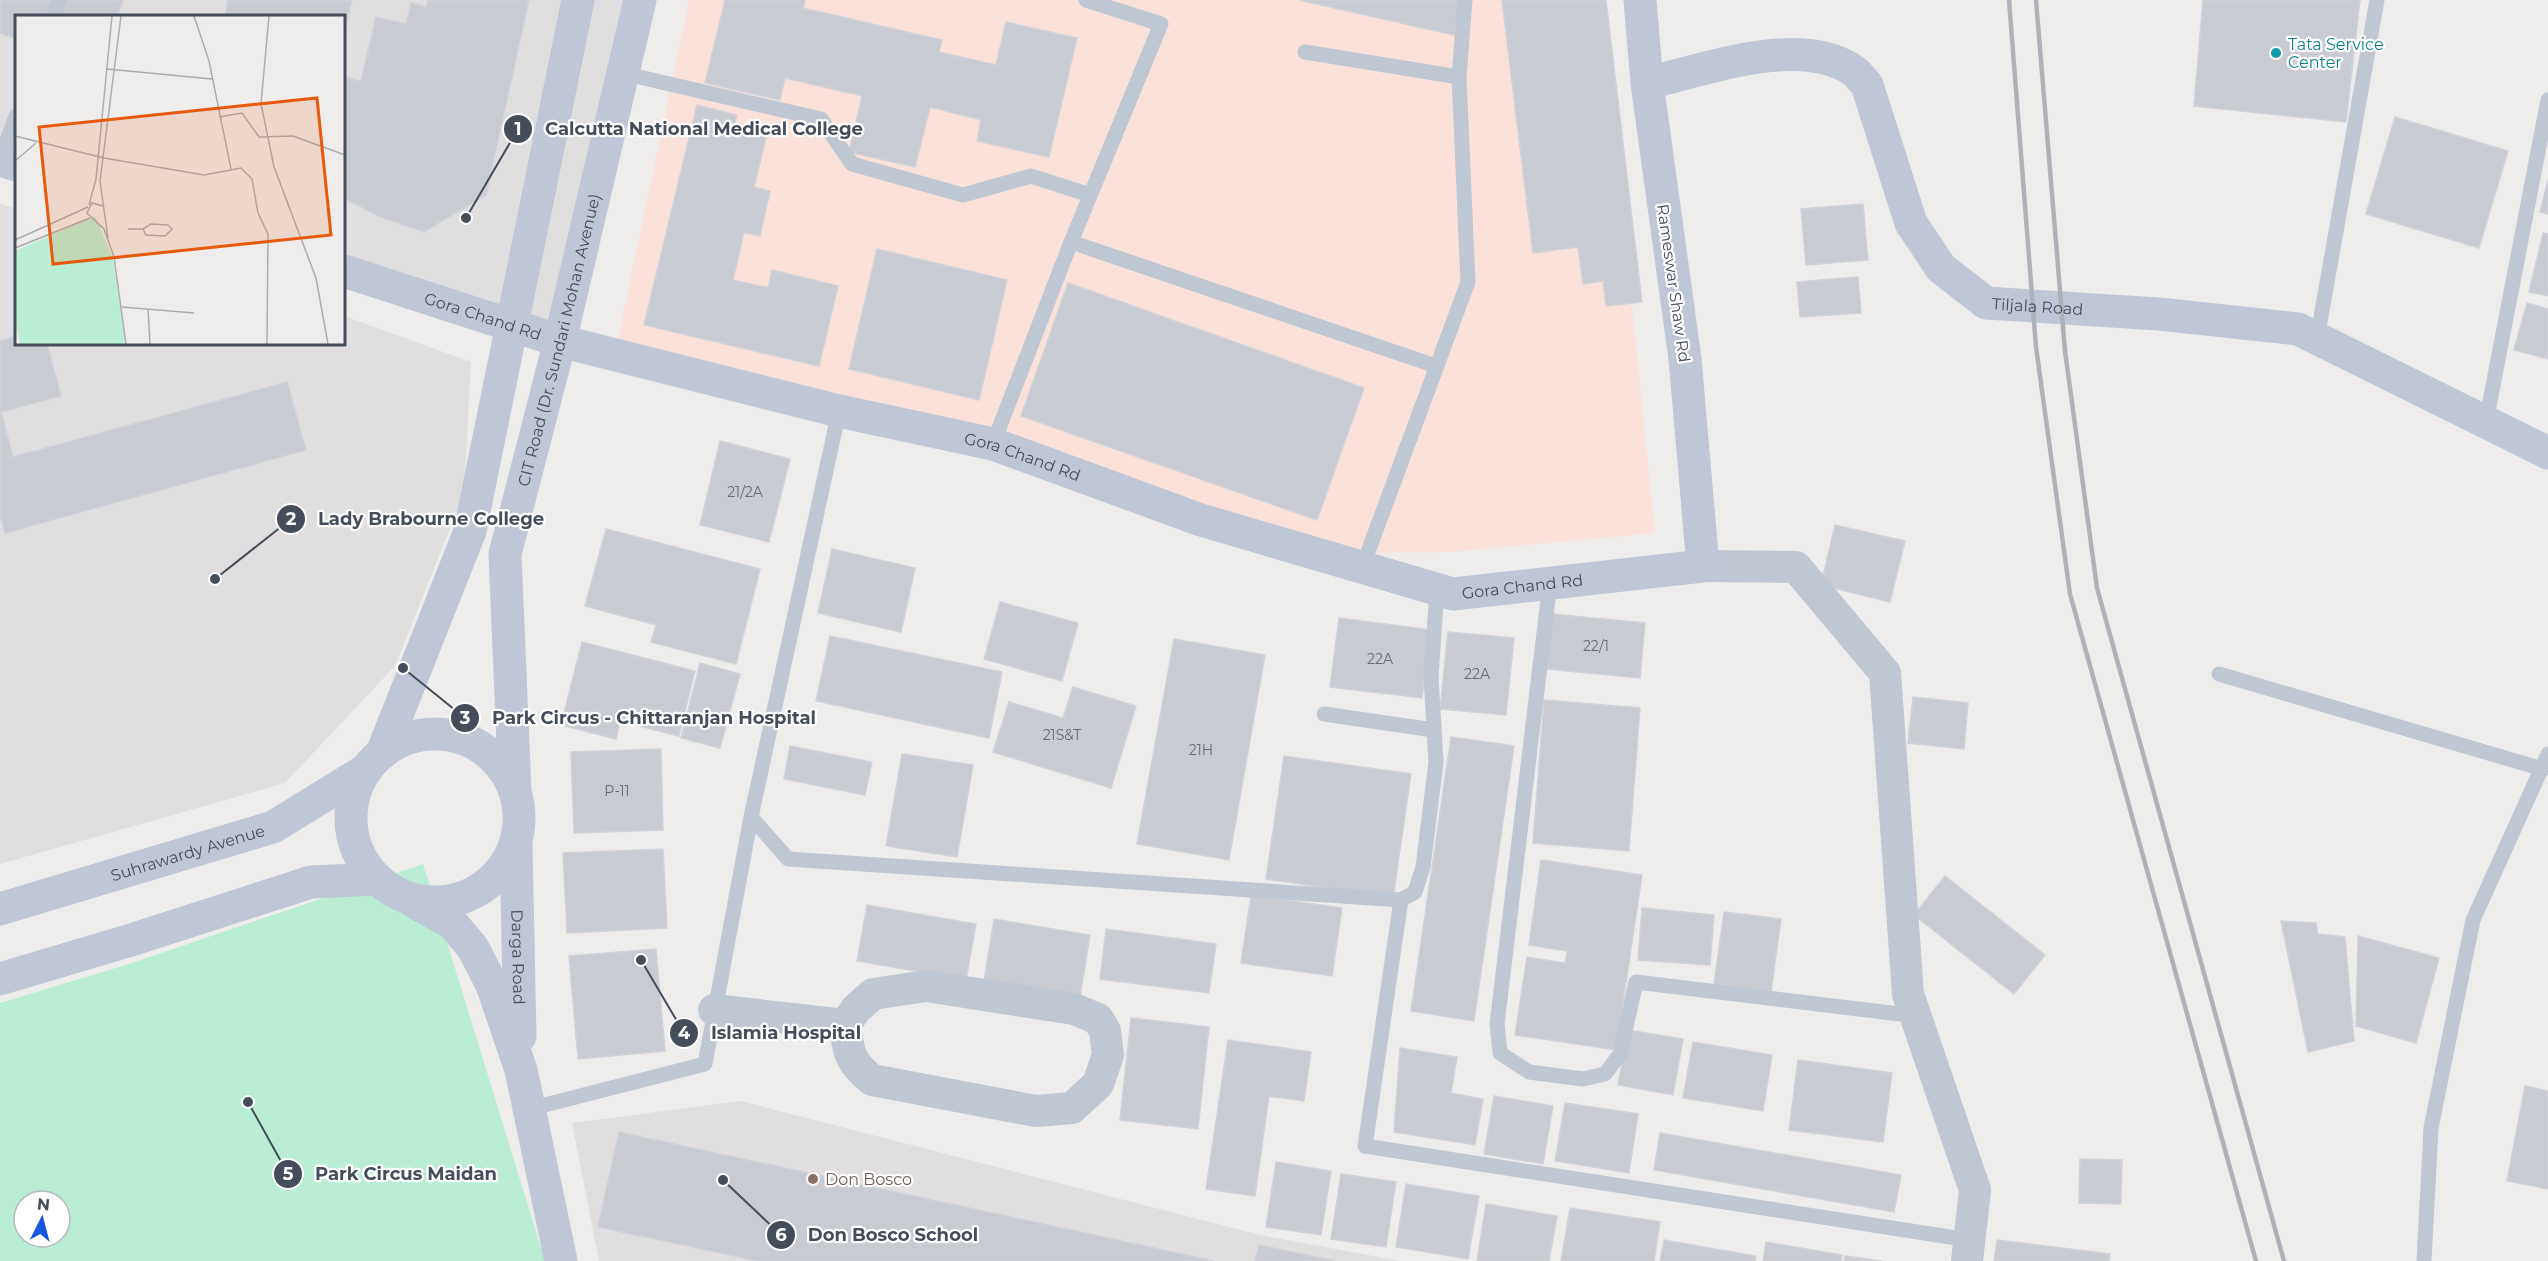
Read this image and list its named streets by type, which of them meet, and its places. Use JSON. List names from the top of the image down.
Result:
{
  "streets": {
    "main road": [
      "Rameswar Shaw Rd",
      "Tiljala Road",
      "Gora Chand Rd",
      "CIT Road (Dr. Sundari Mohan Avenue)",
      "Suhrawardy Avenue",
      "Darga Road"
    ]
  },
  "crossings": [
    ["Rameswar Shaw Rd", "Tiljala Road"],
    ["Rameswar Shaw Rd", "Gora Chand Rd"],
    ["Gora Chand Rd", "CIT Road (Dr. Sundari Mohan Avenue)"],
    ["CIT Road (Dr. Sundari Mohan Avenue)", "Suhrawardy Avenue"],
    ["CIT Road (Dr. Sundari Mohan Avenue)", "Darga Road"],
    ["Suhrawardy Avenue", "Darga Road"]
  ],
  "places": [
    "Tata Service Center",
    "Calcutta National Medical College",
    "Lady Brabourne College",
    "Park Circus - Chittaranjan Hospital",
    "Islamia Hospital",
    "Park Circus Maidan",
    "Don Bosco",
    "Don Bosco School"
  ],
  "house_numbers": [
    "21/2A",
    "22/1",
    "22A",
    "22A",
    "21S&T",
    "21H",
    "P-11"
  ],
  "north": "top"
}
